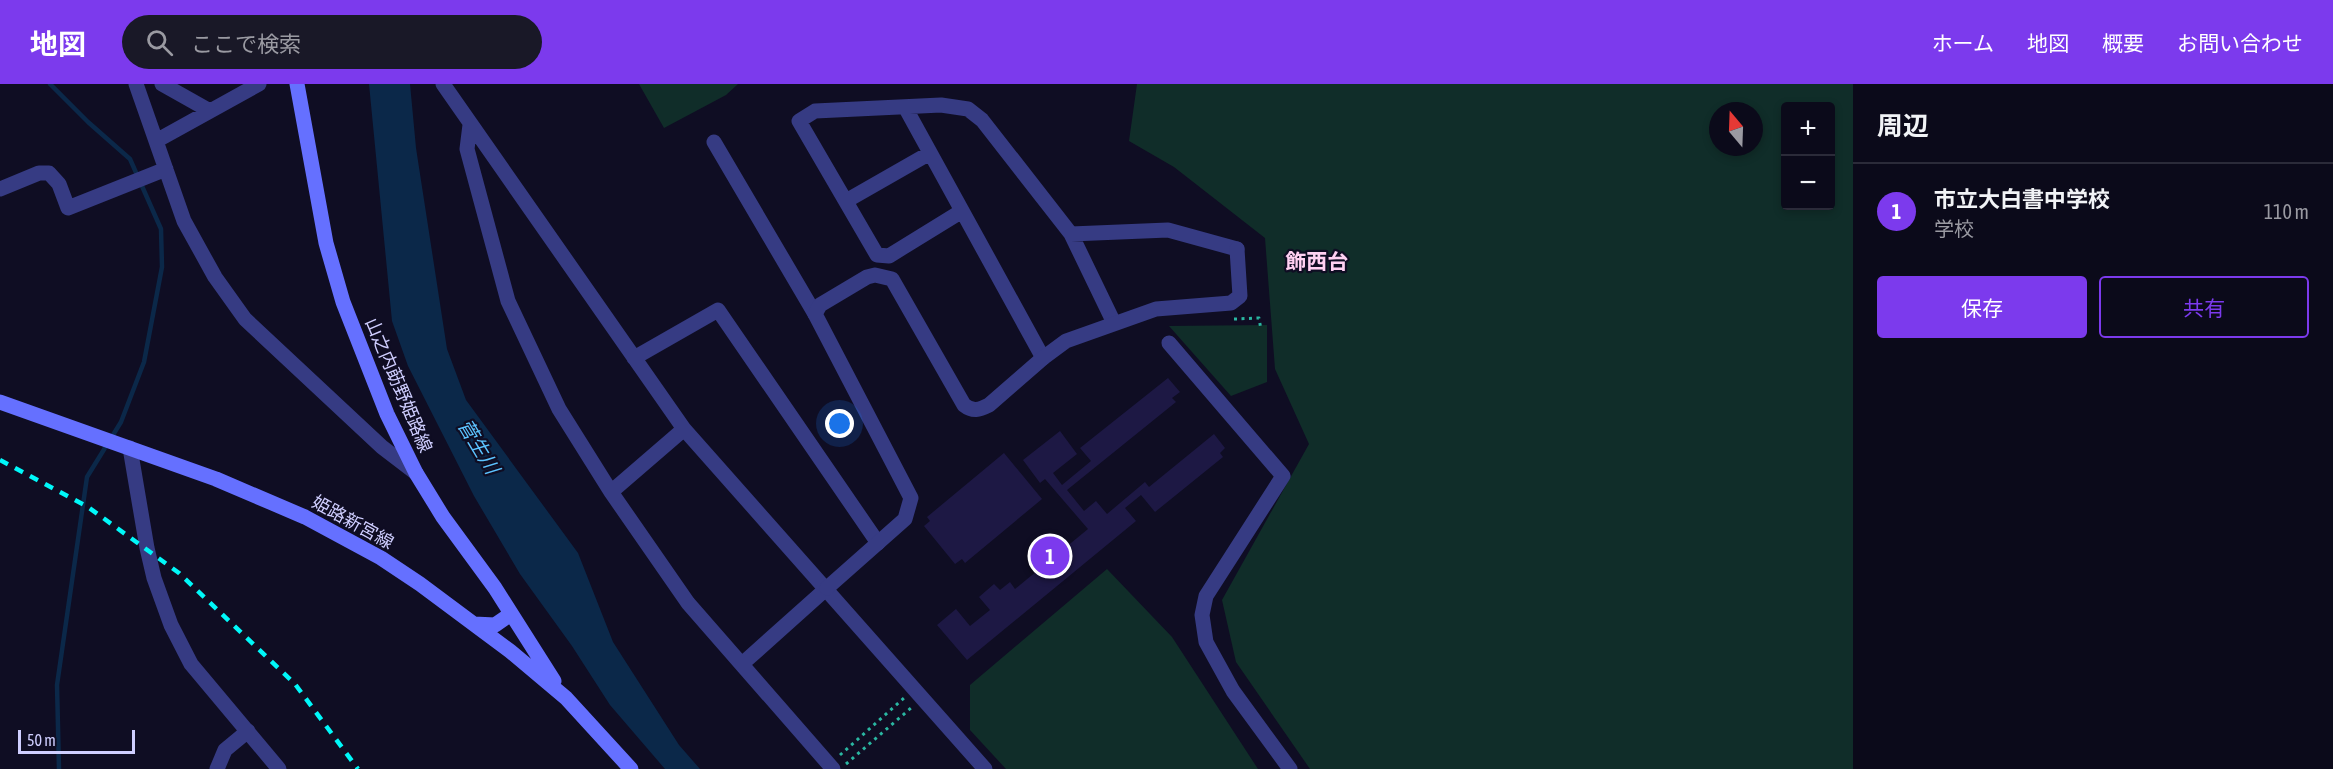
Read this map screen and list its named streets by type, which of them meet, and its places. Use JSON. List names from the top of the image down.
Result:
{
  "streets": {
    "main road": ["山之内莇野姫路線", "姫路新宮線"]
  },
  "crossings": [
    ["山之内莇野姫路線", "姫路新宮線"]
  ],
  "districts": ["飾西台"],
  "water": ["菅生川"],
  "scale_bar": "50 m",
  "north": "top",
  "page": {
    "header": "地図",
    "search": "ここで検索",
    "nav": [
      "ホーム",
      "地図",
      "概要",
      "お問い合わせ"
    ],
    "heading": "周辺",
    "map_buttons": ["+", "−"],
    "list": [
      {
        "mark": "1",
        "name": "市立大白書中学校",
        "note": "学校",
        "value": "110 m"
      }
    ],
    "buttons": ["保存", "共有"],
    "pins": "1",
    "scale": "50 m"
  }
}
